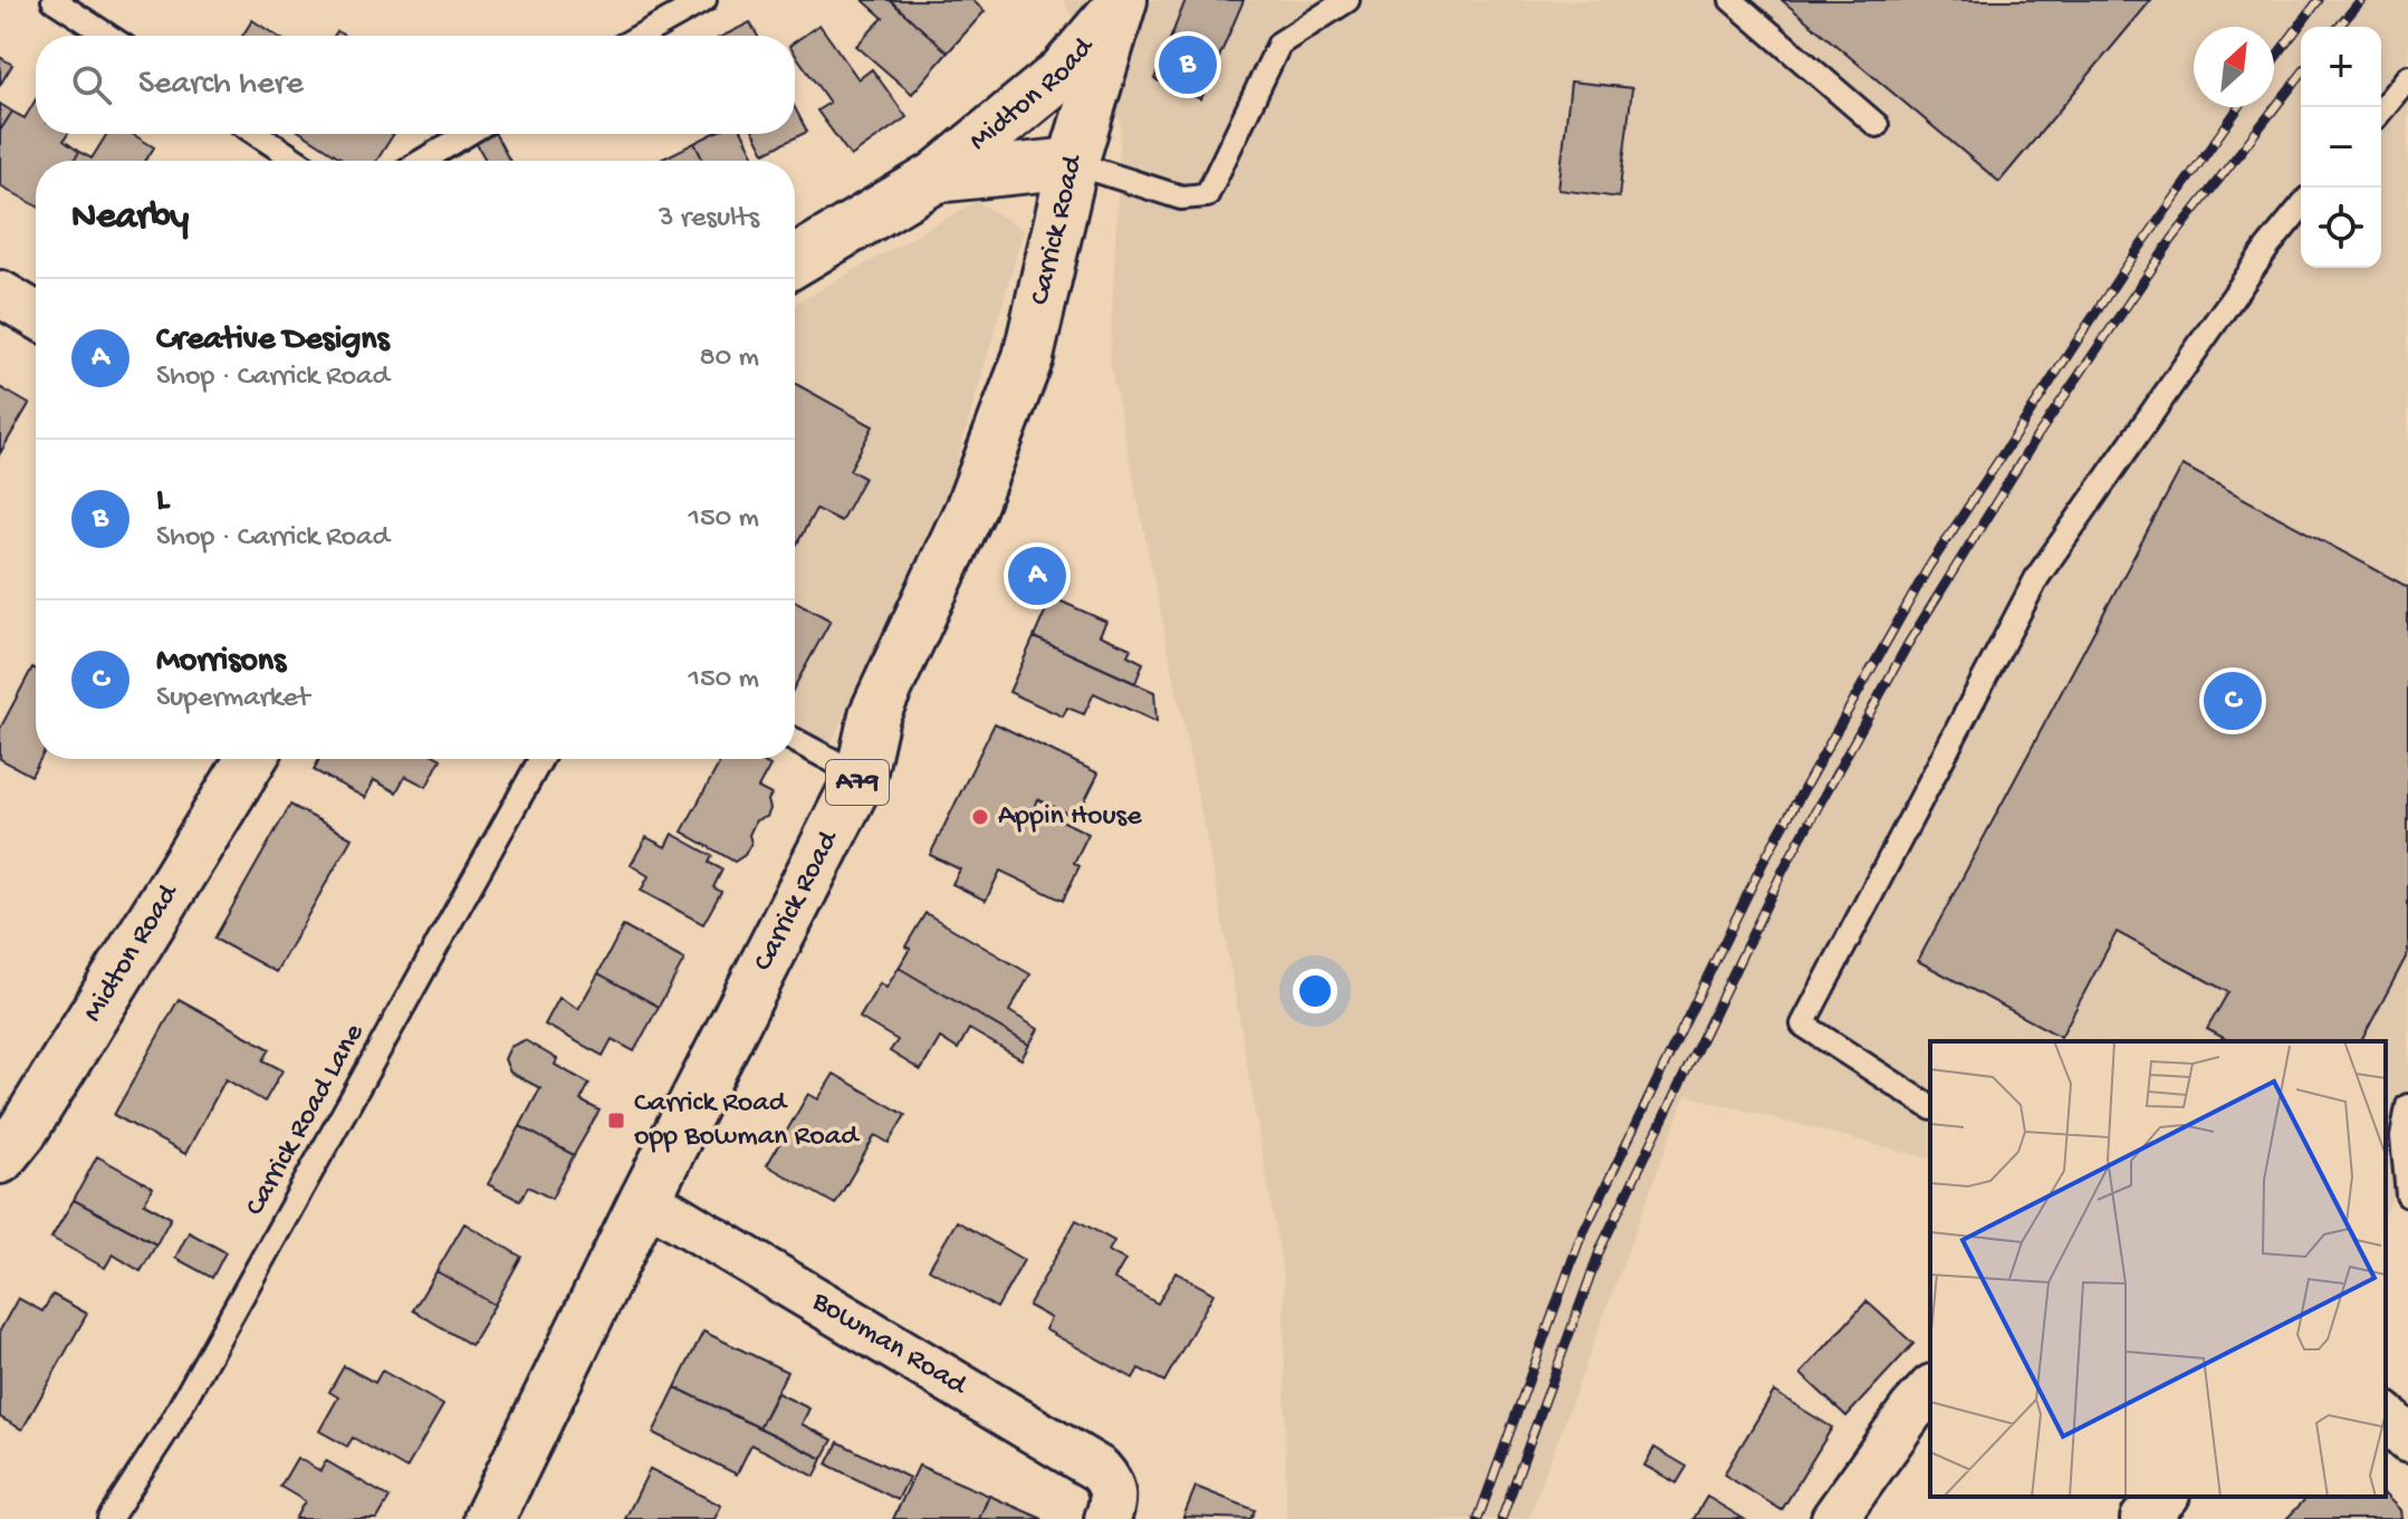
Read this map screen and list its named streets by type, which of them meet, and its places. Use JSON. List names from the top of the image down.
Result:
{
  "streets": {
    "main road": ["Midton Road", "Carrick Road", "A79"],
    "street": ["Bowman Road"],
    "lane": ["Carrick Road Lane"]
  },
  "crossings": [
    ["Midton Road", "Carrick Road"],
    ["Carrick Road", "Bowman Road"]
  ],
  "places": {
    "other": ["Appin House"],
    "transit": ["Carrick Road opp Bowman Road"]
  },
  "north": "top right",
  "page": {
    "map_buttons": ["+", "−"],
    "pins": ["B", "A", "C"],
    "search": "Search here",
    "heading": ["Nearby", "3 results"],
    "list": [
      {
        "mark": "A",
        "name": "Creative Designs",
        "note": "Shop · Carrick Road",
        "value": "80 m"
      },
      {
        "mark": "B",
        "name": "L",
        "note": "Shop · Carrick Road",
        "value": "150 m"
      },
      {
        "mark": "C",
        "name": "Morrisons",
        "note": "Supermarket",
        "value": "150 m"
      }
    ]
  }
}
